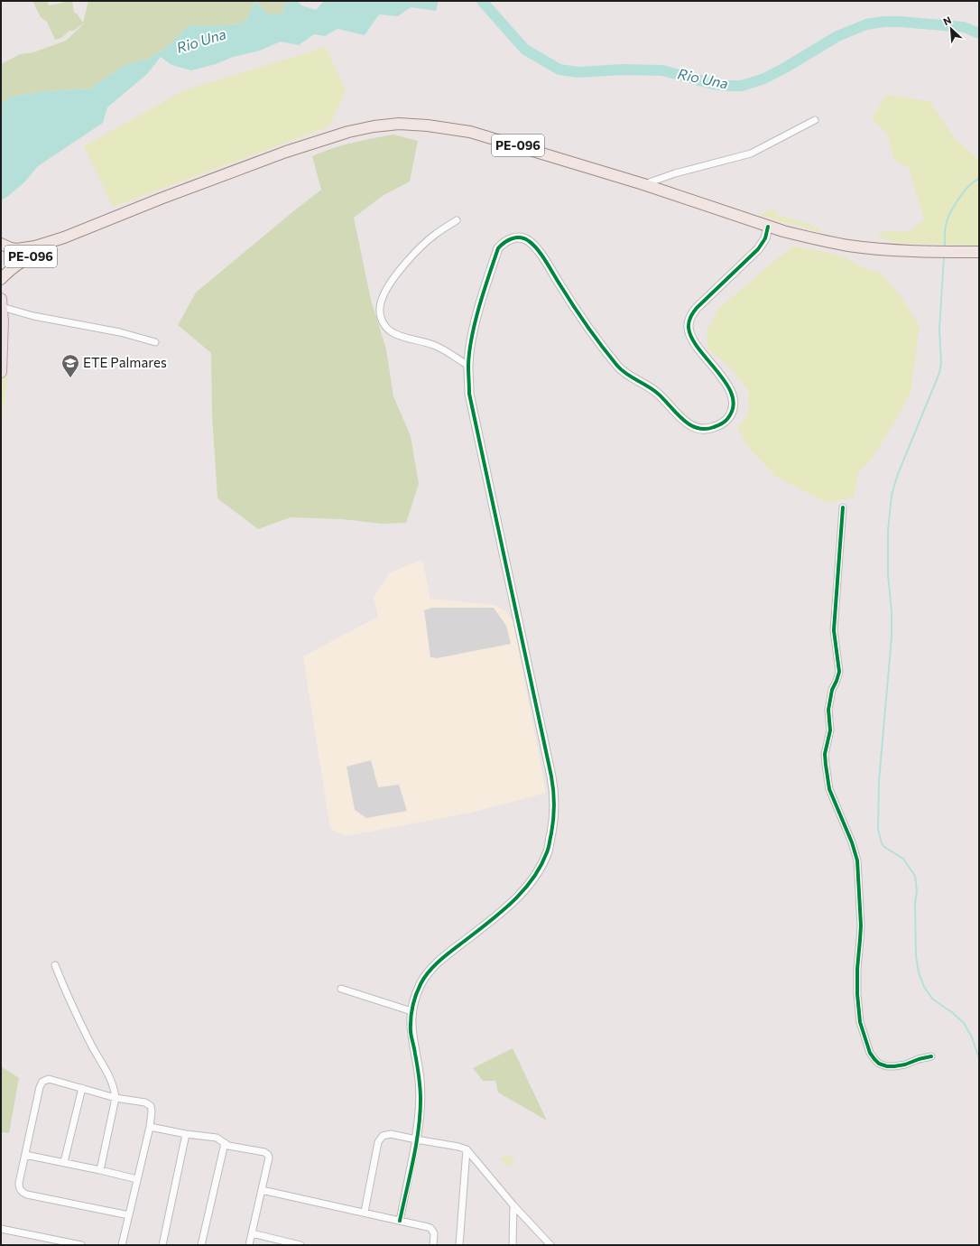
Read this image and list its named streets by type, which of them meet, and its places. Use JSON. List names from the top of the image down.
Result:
{
  "streets": {
    "main road": ["PE-096"]
  },
  "water": ["Rio Una"],
  "places": {
    "school or university": ["ETE Palmares"]
  },
  "north": "top left"
}
